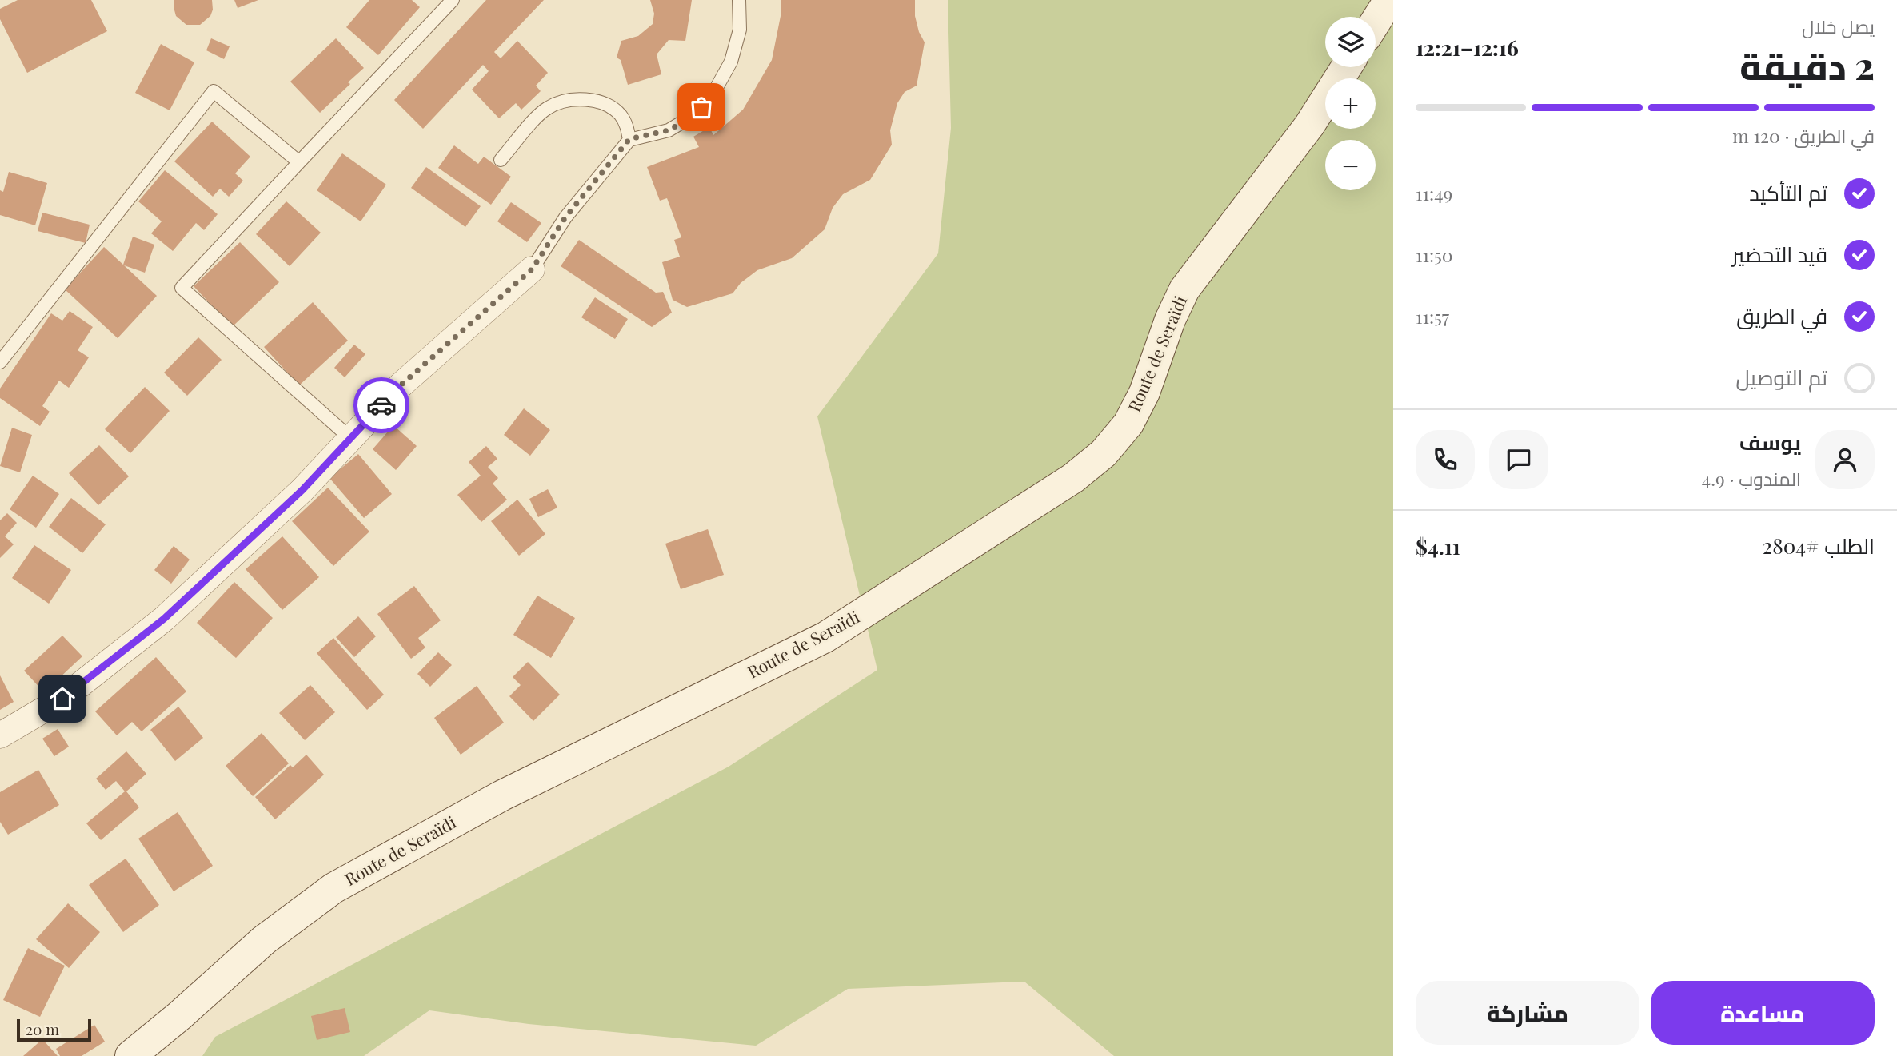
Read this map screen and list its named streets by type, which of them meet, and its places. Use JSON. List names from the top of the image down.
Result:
{
  "streets": {
    "main road": ["Route de Seraïdi"]
  },
  "scale_bar": "20 m",
  "page": {
    "heading": ["2 دقيقة", "يصل خلال", "12:16–12:21"],
    "panel": [
      "يوسف",
      "المندوب · 4.9",
      "الطلب #2804",
      "$4.11"
    ],
    "map_buttons": ["+", "−"],
    "bar": "في الطريق · 120 m",
    "list": [
      ["تم التأكيد", "11:49"],
      ["قيد التحضير", "11:50"],
      ["في الطريق", "11:57"],
      "تم التوصيل"
    ],
    "buttons": ["مساعدة", "مشاركة"],
    "scale": "20 m"
  }
}
